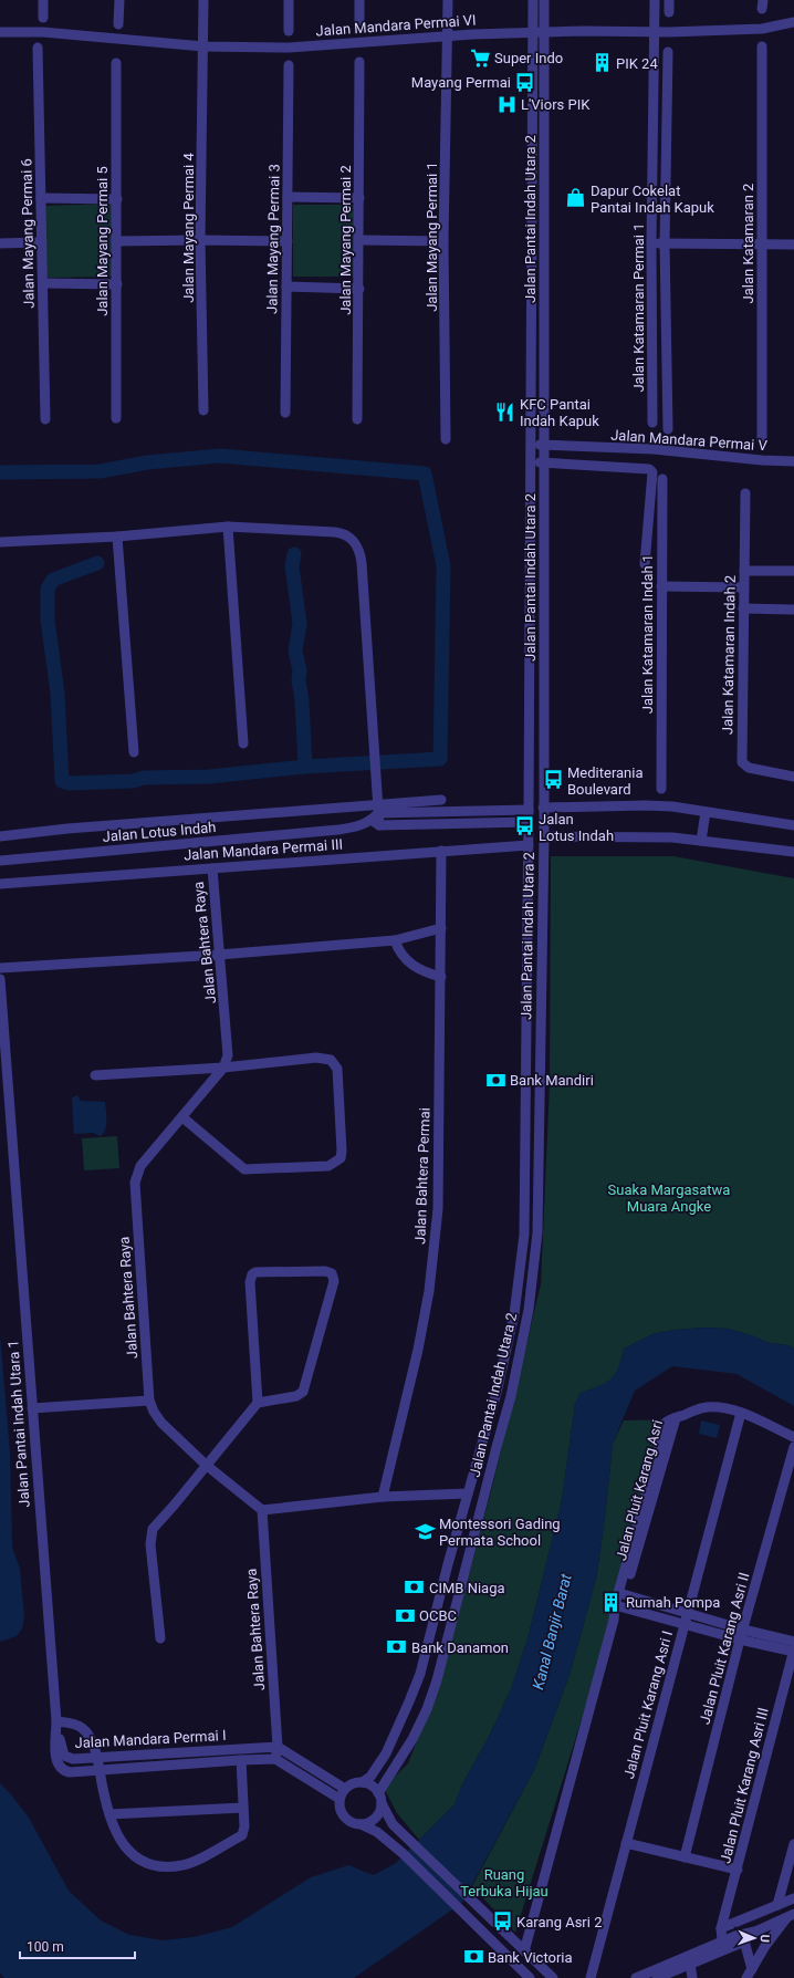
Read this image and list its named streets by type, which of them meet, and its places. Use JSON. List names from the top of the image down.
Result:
{
  "streets": {
    "street": [
      "Jalan Mandara Permai VI",
      "Jalan Pantai Indah Utara 2",
      "Jalan Mayang Permai 4",
      "Jalan Mayang Permai 6",
      "Jalan Mayang Permai 1",
      "Jalan Mayang Permai 3",
      "Jalan Mayang Permai 2",
      "Jalan Mayang Permai 5",
      "Jalan Katamaran 2",
      "Jalan Katamaran Permai 1",
      "Jalan Mandara Permai V",
      "Jalan Katamaran Indah 1",
      "Jalan Katamaran Indah 2",
      "Jalan Lotus Indah",
      "Jalan Mandara Permai III",
      "Jalan Bahtera Raya",
      "Jalan Bahtera Permai",
      "Jalan Pantai Indah Utara 1",
      "Jalan Pluit Karang Asri",
      "Jalan Pluit Karang Asri II",
      "Jalan Pluit Karang Asri I",
      "Jalan Mandara Permai I",
      "Jalan Pluit Karang Asri III"
    ]
  },
  "crossings": [
    ["Jalan Mandara Permai VI", "Jalan Pantai Indah Utara 2"],
    ["Jalan Mandara Permai VI", "Jalan Mayang Permai 4"],
    ["Jalan Mandara Permai VI", "Jalan Mayang Permai 1"],
    ["Jalan Mandara Permai VI", "Jalan Katamaran Permai 1"],
    ["Jalan Pantai Indah Utara 2", "Jalan Mandara Permai V"],
    ["Jalan Pantai Indah Utara 2", "Jalan Katamaran Indah 1"],
    ["Jalan Pantai Indah Utara 2", "Jalan Lotus Indah"],
    ["Jalan Pantai Indah Utara 2", "Jalan Mandara Permai III"],
    ["Jalan Mandara Permai III", "Jalan Bahtera Raya"],
    ["Jalan Mandara Permai III", "Jalan Bahtera Permai"],
    ["Jalan Bahtera Raya", "Jalan Mandara Permai I"],
    ["Jalan Pantai Indah Utara 1", "Jalan Mandara Permai I"],
    ["Jalan Pluit Karang Asri", "Jalan Pluit Karang Asri I"]
  ],
  "water": ["Kanal Banjir Barat"],
  "parks": ["Suaka Margasatwa Muara Angke", "Ruang Terbuka Hijau"],
  "places": {
    "supermarket": ["Super Indo"],
    "building": ["PIK 24", "Rumah Pompa"],
    "bus stop": [
      "Mayang Permai",
      "Mediterania Boulevard",
      "Jalan Lotus Indah",
      "Karang Asri 2"
    ],
    "hospital": ["L'Viors PIK"],
    "shop": ["Dapur Cokelat Pantai Indah Kapuk"],
    "restaurant": ["KFC Pantai Indah Kapuk"],
    "bank": [
      "Bank Mandiri",
      "CIMB Niaga",
      "OCBC",
      "Bank Danamon",
      "Bank Victoria"
    ],
    "school or university": ["Montessori Gading Permata School"]
  },
  "scale_bar": "100 m",
  "north": "right"
}
